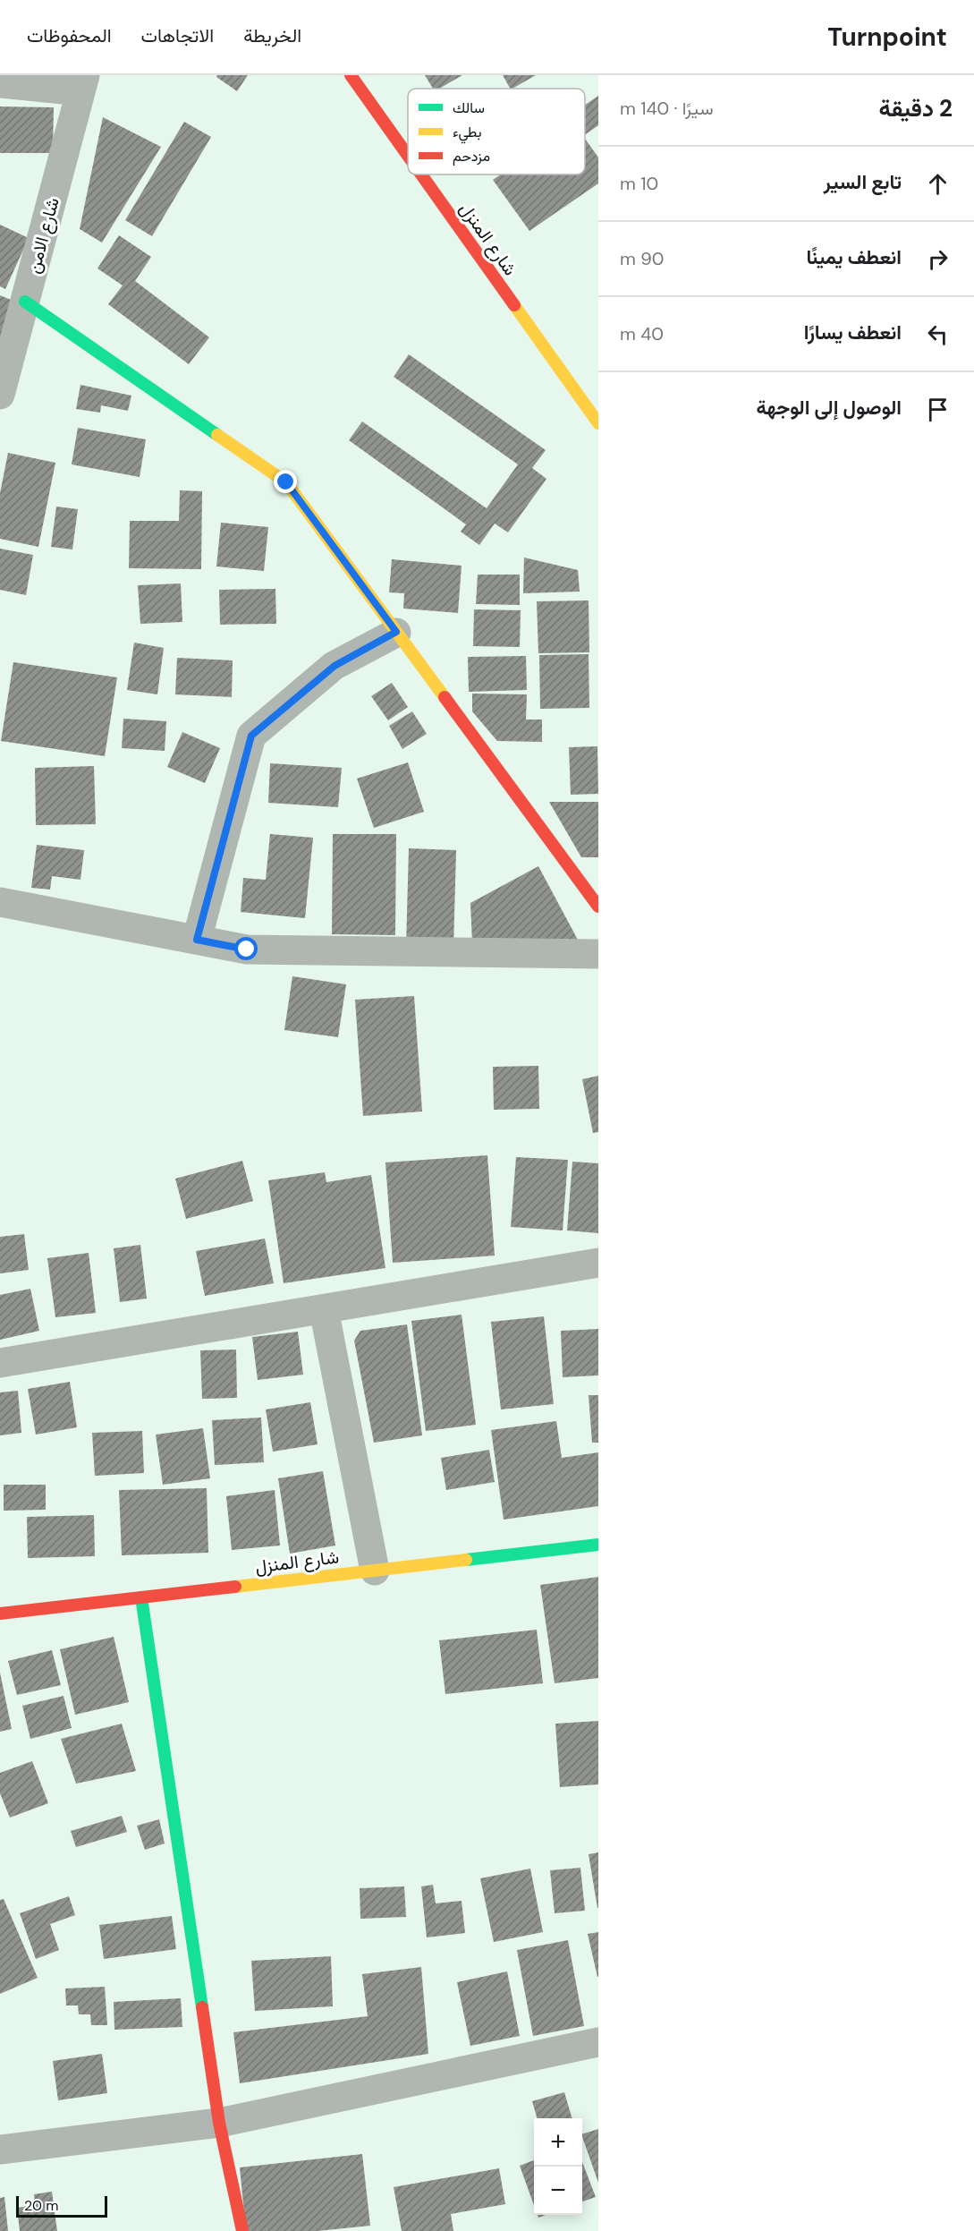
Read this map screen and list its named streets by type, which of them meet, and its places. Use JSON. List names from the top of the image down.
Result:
{
  "streets": {
    "street": ["شارع الامن", "شارع المنزل"]
  },
  "legend": ["سالك", "بطيء", "مزدحم"],
  "scale_bar": "20 m",
  "page": {
    "header": "Turnpoint",
    "nav": ["الخريطة", "الاتجاهات", "المحفوظات"],
    "heading": ["2 دقيقة", "سيرًا · 140 m"],
    "list": [
      ["تابع السير", "10 m"],
      ["انعطف يمينًا", "90 m"],
      ["انعطف يسارًا", "40 m"],
      "الوصول إلى الوجهة"
    ],
    "map_buttons": ["+", "−"],
    "scale": "20 m"
  }
}
